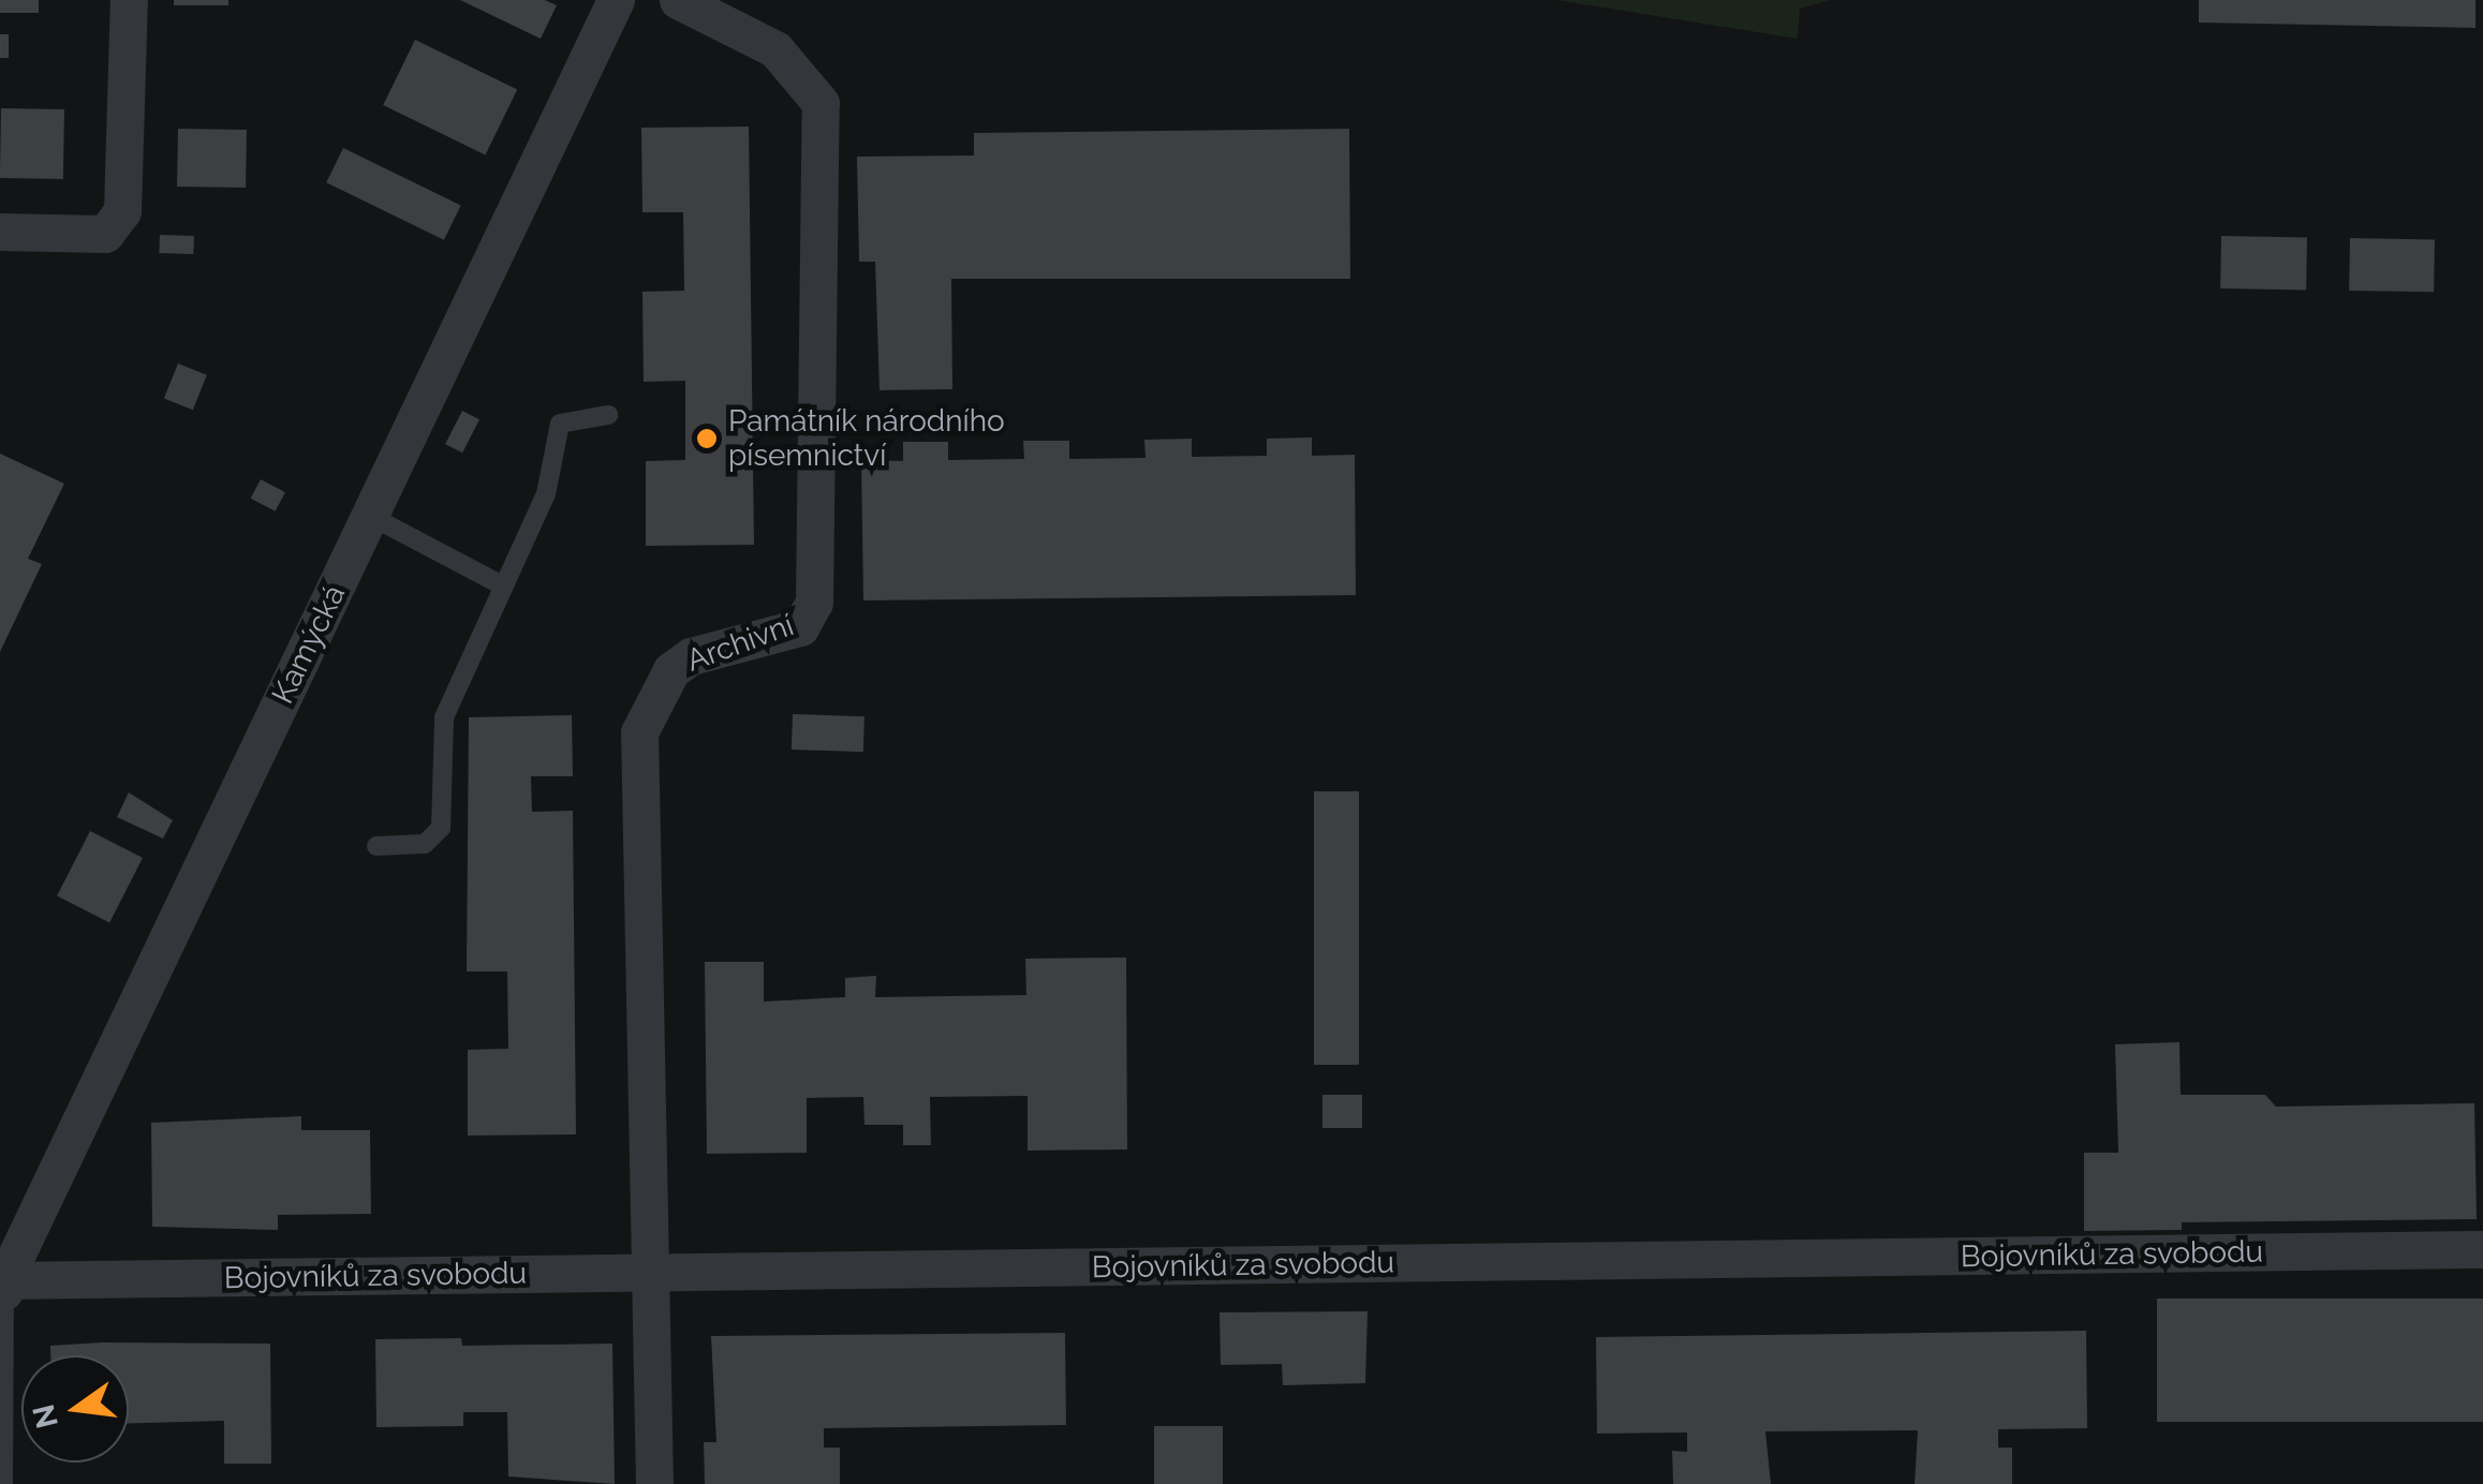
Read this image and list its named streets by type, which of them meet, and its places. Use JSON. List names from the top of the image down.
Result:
{
  "streets": {
    "street": ["Archivní", "Kamýcká", "Bojovníků za svobodu"]
  },
  "crossings": [
    ["Archivní", "Bojovníků za svobodu"],
    ["Kamýcká", "Bojovníků za svobodu"]
  ],
  "places": ["Památník národního písemnictví"],
  "north": "left"
}
